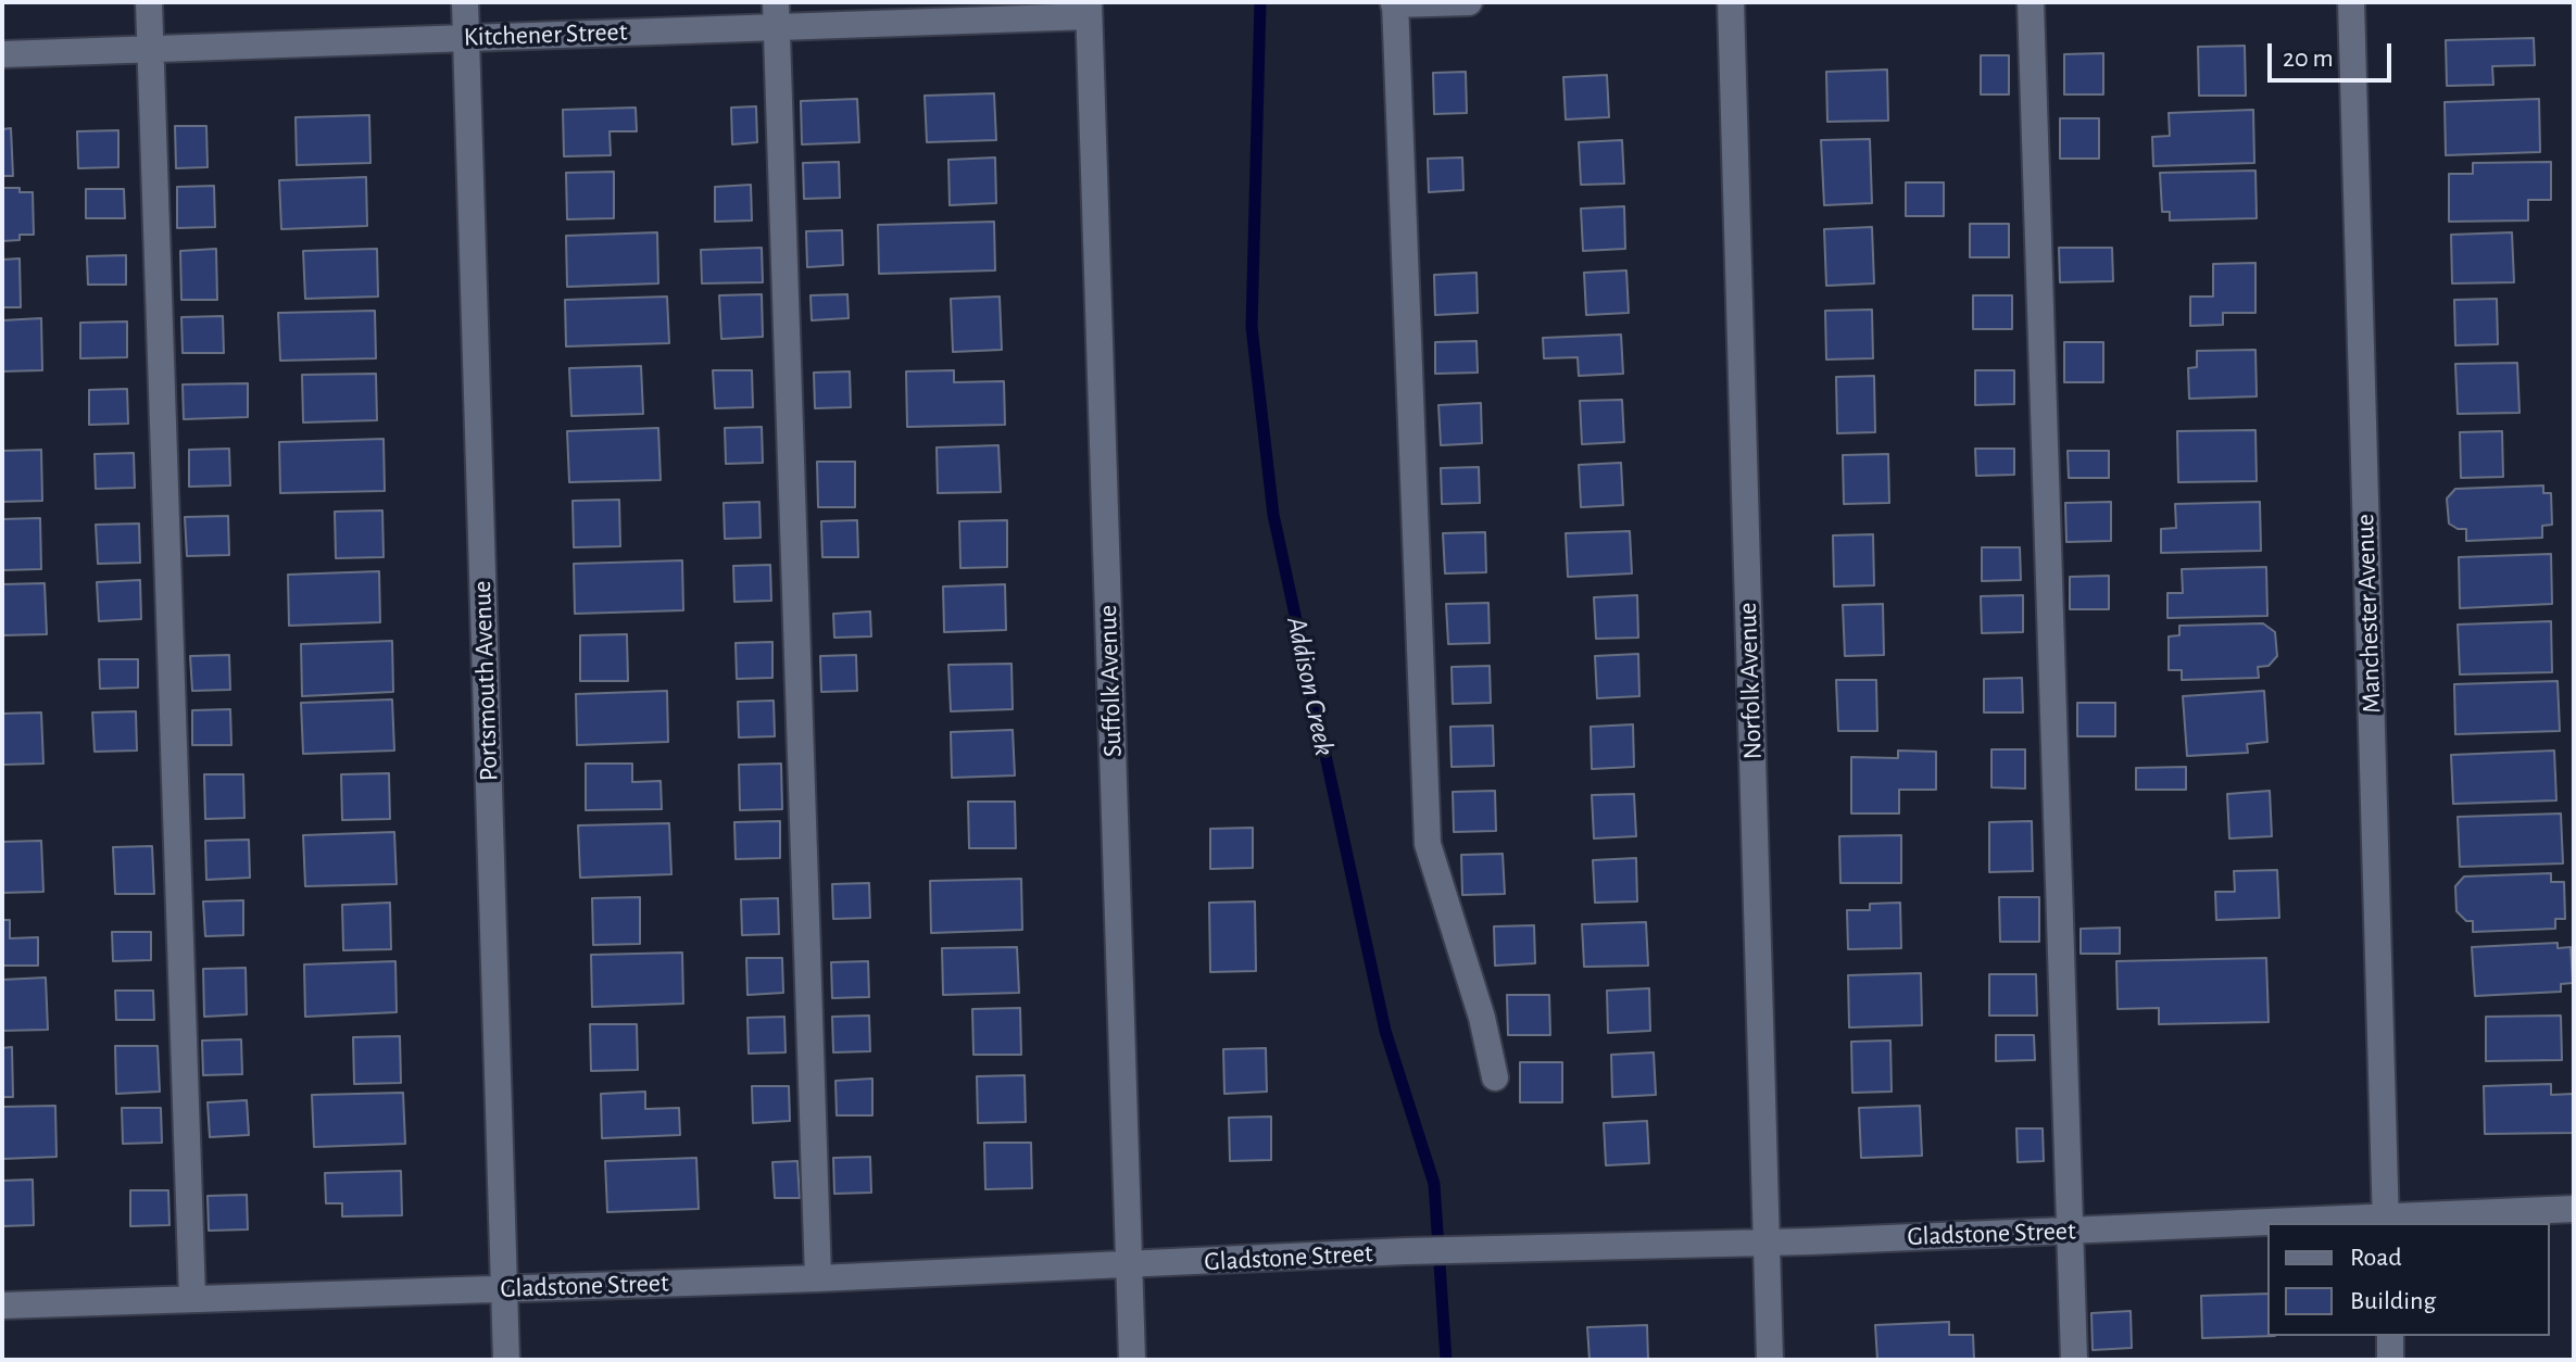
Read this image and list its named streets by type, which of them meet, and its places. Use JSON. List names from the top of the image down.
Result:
{
  "streets": {
    "street": [
      "Kitchener Street",
      "Manchester Avenue",
      "Portsmouth Avenue",
      "Suffolk Avenue",
      "Norfolk Avenue",
      "Gladstone Street"
    ]
  },
  "crossings": [
    ["Kitchener Street", "Portsmouth Avenue"],
    ["Kitchener Street", "Suffolk Avenue"],
    ["Manchester Avenue", "Gladstone Street"],
    ["Portsmouth Avenue", "Gladstone Street"],
    ["Suffolk Avenue", "Gladstone Street"],
    ["Norfolk Avenue", "Gladstone Street"]
  ],
  "water": ["Addison Creek"],
  "legend": ["Road", "Building"],
  "scale_bar": "20 m"
}
